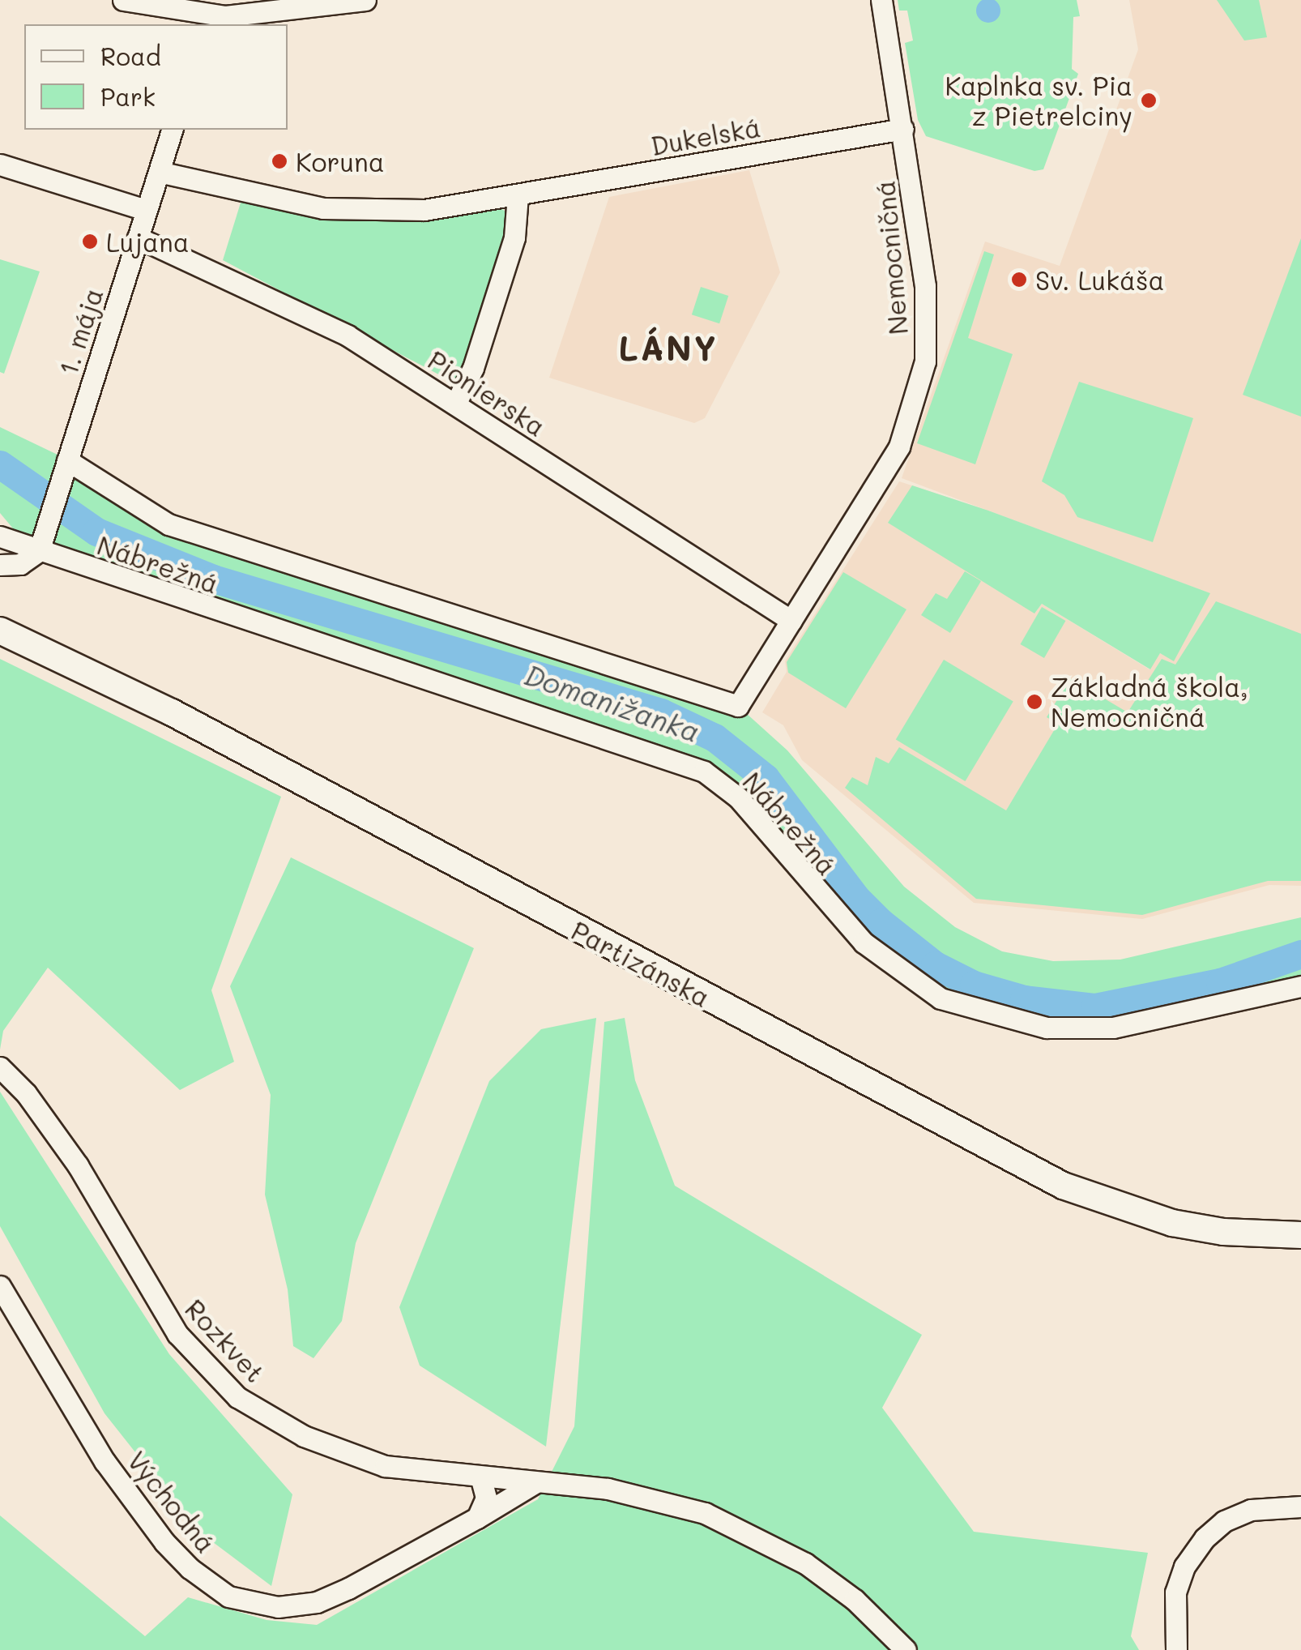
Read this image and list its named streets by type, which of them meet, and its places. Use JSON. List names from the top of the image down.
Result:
{
  "streets": {
    "main road": ["Partizánska"],
    "street": [
      "Dukelská",
      "Nemocničná",
      "1. mája",
      "Pionierska",
      "Nábrežná",
      "Rozkvet",
      "Východná"
    ]
  },
  "crossings": [
    ["Dukelská", "Nemocničná"],
    ["Dukelská", "1. mája"],
    ["Nemocničná", "Pionierska"],
    ["Nemocničná", "Nábrežná"],
    ["1. mája", "Pionierska"],
    ["1. mája", "Nábrežná"],
    ["Rozkvet", "Východná"]
  ],
  "districts": ["LÁNY"],
  "water": ["Domanižanka"],
  "places": [
    "Kaplnka sv. Pia z Pietrelciny",
    "Koruna",
    "Lujana",
    "Sv. Lukáša",
    "Základná škola, Nemocničná"
  ],
  "legend": ["Road", "Park"]
}
